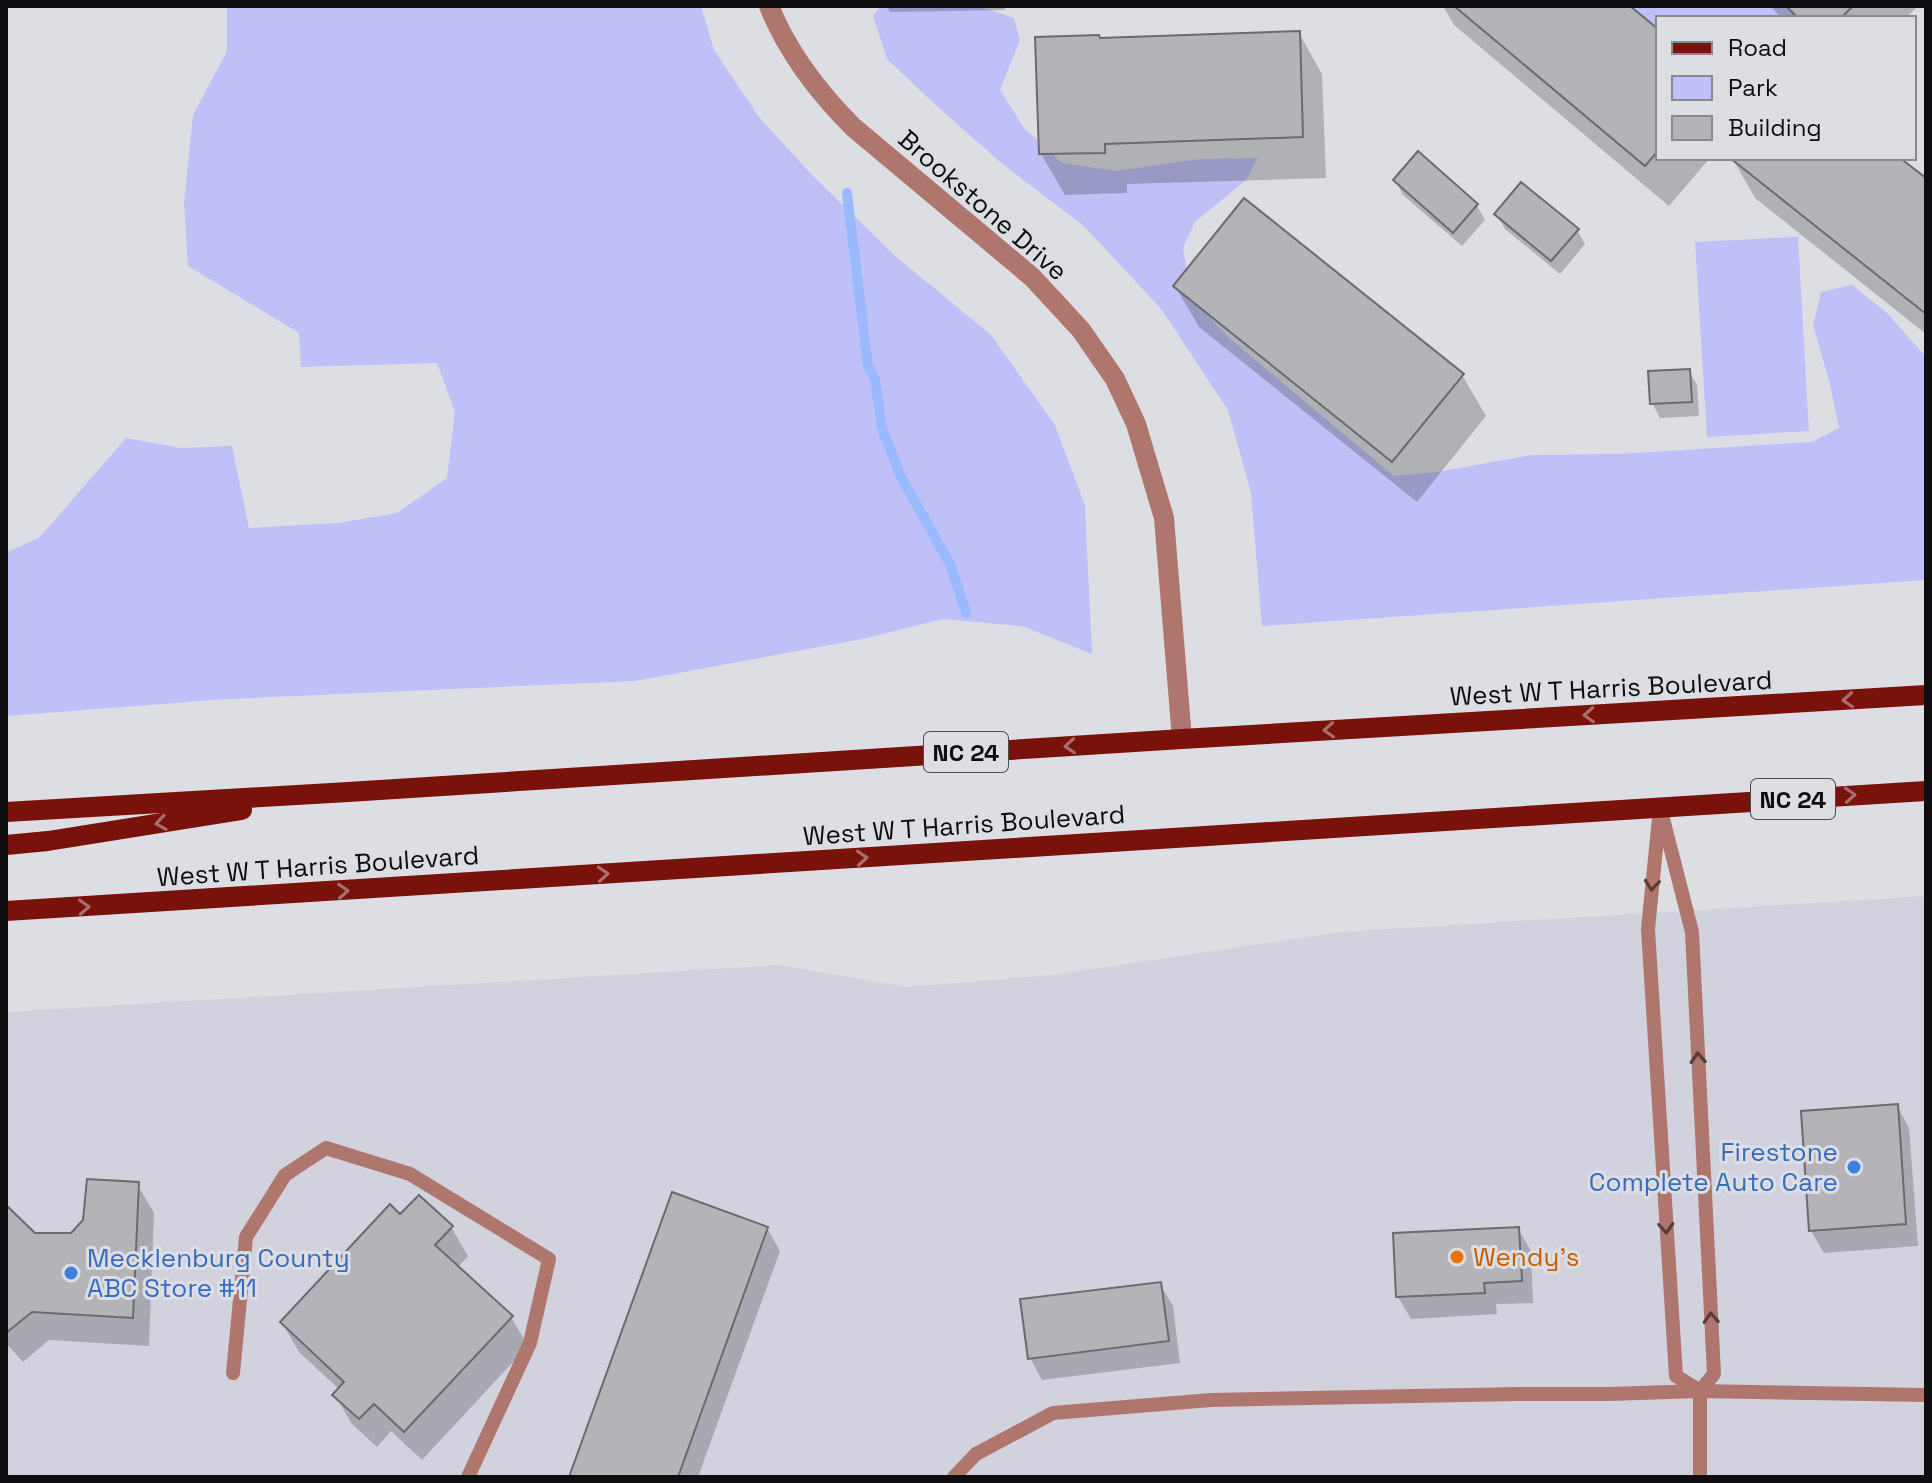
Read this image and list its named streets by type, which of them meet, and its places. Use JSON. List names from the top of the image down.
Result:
{
  "streets": {
    "main road": ["West W T Harris Boulevard", "NC 24"],
    "street": ["Brookstone Drive"]
  },
  "crossings": [
    ["Brookstone Drive", "West W T Harris Boulevard"]
  ],
  "places": ["Firestone Complete Auto Care", "Wendy's", "Mecklenburg County ABC Store #11"],
  "legend": ["Road", "Park", "Building"]
}
